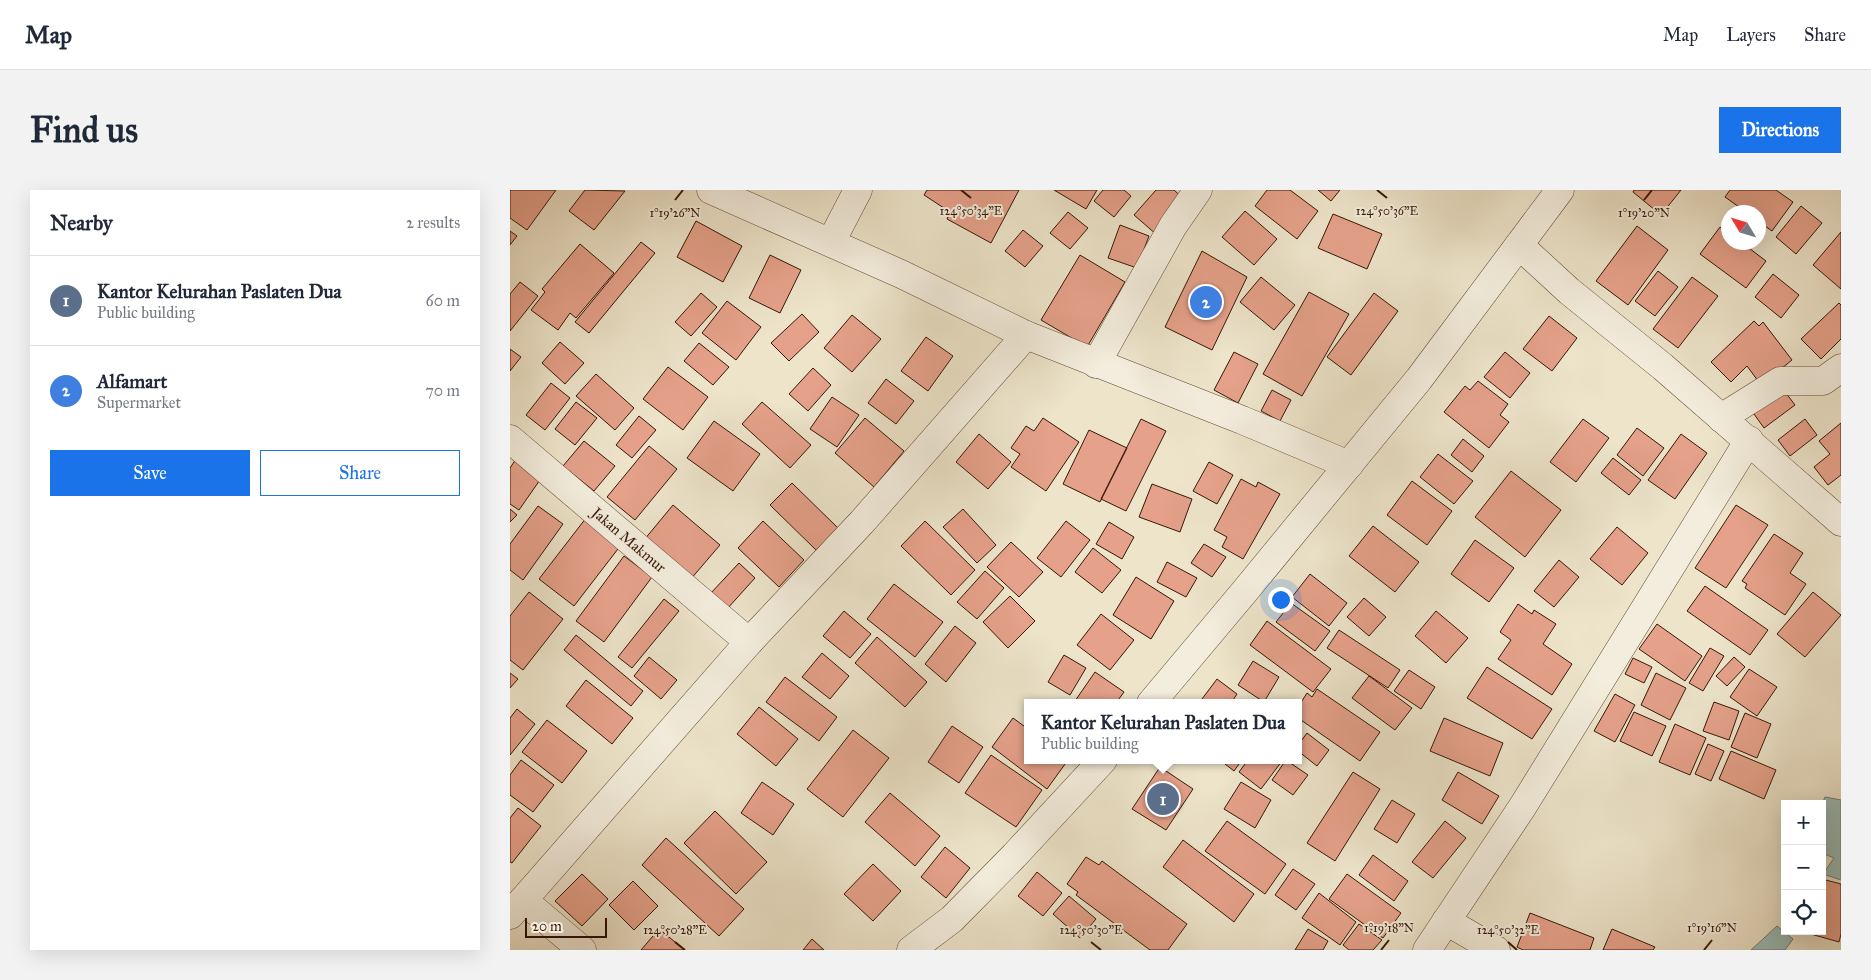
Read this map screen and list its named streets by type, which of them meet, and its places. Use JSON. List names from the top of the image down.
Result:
{
  "streets": {
    "street": ["Jakan Makmur"]
  },
  "scale_bar": "20 m",
  "north": "top left",
  "page": {
    "header": "Map",
    "nav": ["Map", "Layers", "Share"],
    "buttons": [
      "Directions",
      ["Save", "Share"]
    ],
    "title": "Find us",
    "heading": ["Nearby", "2 results"],
    "list": [
      {
        "mark": "1",
        "name": "Kantor Kelurahan Paslaten Dua",
        "note": "Public building",
        "value": "60 m"
      },
      {
        "mark": "2",
        "name": "Alfamart",
        "note": "Supermarket",
        "value": "70 m"
      }
    ],
    "pins": ["2", "1"],
    "popup": ["Kantor Kelurahan Paslaten Dua", "Public building"],
    "map_buttons": ["+", "−"],
    "scale": "20 m"
  },
  "coordinates": [
    "124°50'34\"E",
    "124°50'36\"E",
    "1°19'26\"N",
    "1°19'20\"N",
    "1°19'18\"N",
    "1°19'16\"N",
    "124°50'28\"E",
    "124°50'30\"E",
    "124°50'32\"E"
  ]
}
